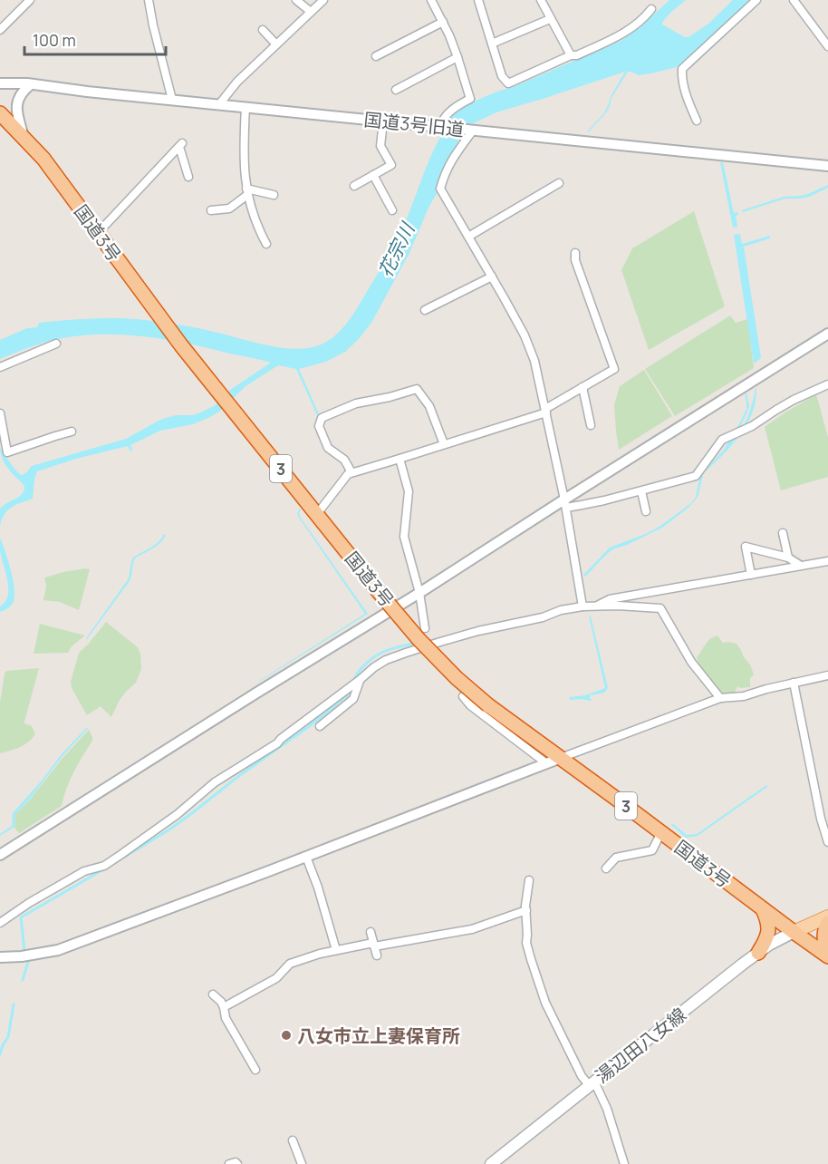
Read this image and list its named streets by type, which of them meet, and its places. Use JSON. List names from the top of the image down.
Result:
{
  "streets": {
    "highway": ["国道3号", "3"],
    "main road": ["湯辺田八女線"],
    "street": ["国道3号旧道"]
  },
  "crossings": [
    ["国道3号", "湯辺田八女線"]
  ],
  "water": ["花宗川"],
  "places": ["八女市立上妻保育所"],
  "scale_bar": "100 m"
}
